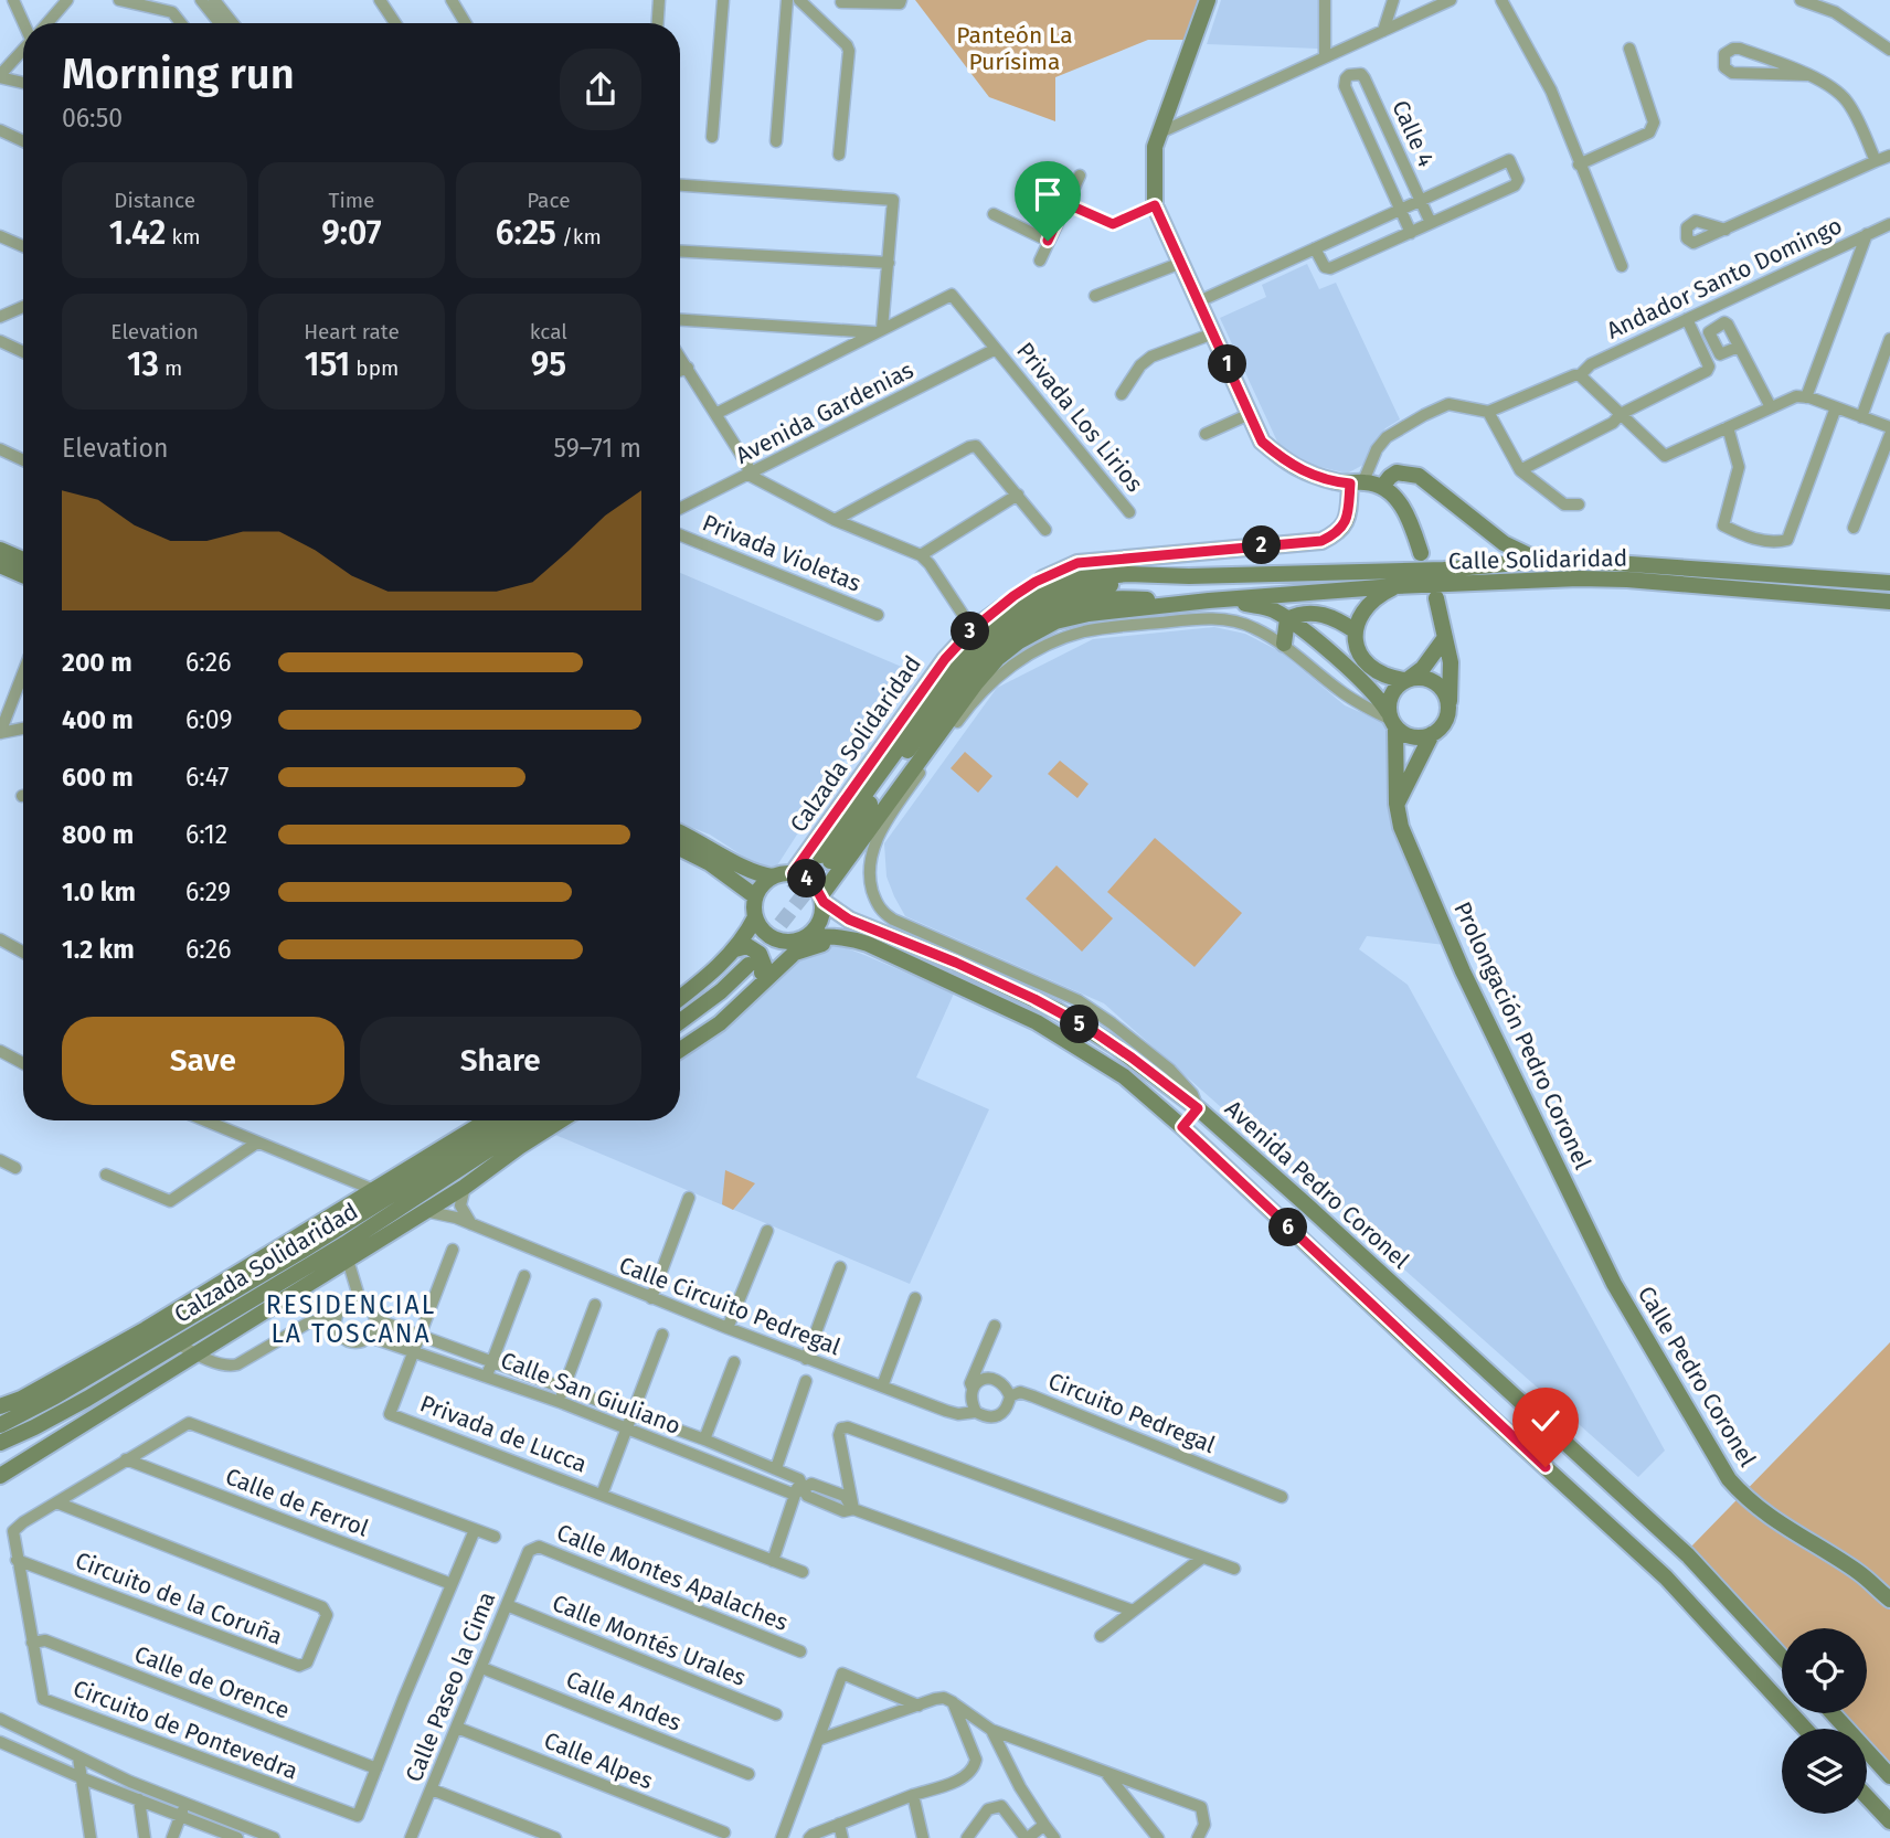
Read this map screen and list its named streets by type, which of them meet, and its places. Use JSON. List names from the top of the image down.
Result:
{
  "streets": {
    "main road": [
      "Calle Solidaridad",
      "Calzada Solidaridad",
      "Prolongación Pedro Coronel",
      "Avenida Pedro Coronel",
      "Calle Pedro Coronel"
    ],
    "street": [
      "Calle 4",
      "Andador Santo Domingo",
      "Avenida Gardenias",
      "Privada Los Lirios",
      "Privada Violetas",
      "Calle Circuito Pedregal",
      "Calle San Giuliano",
      "Circuito Pedregal",
      "Privada de Lucca",
      "Calle de Ferrol",
      "Calle Montes Apalaches",
      "Circuito de la Coruña",
      "Calle Montés Urales",
      "Calle de Orence",
      "Calle Paseo la Cima",
      "Calle Andes",
      "Circuito de Pontevedra",
      "Calle Alpes"
    ]
  },
  "crossings": [
    ["Avenida Gardenias", "Privada Los Lirios"],
    ["Calle Solidaridad", "Calzada Solidaridad"],
    ["Calzada Solidaridad", "Avenida Pedro Coronel"],
    ["Prolongación Pedro Coronel", "Calle Pedro Coronel"],
    ["Calle Circuito Pedregal", "Circuito Pedregal"],
    ["Calle San Giuliano", "Privada de Lucca"],
    ["Calle de Ferrol", "Circuito de Pontevedra"],
    ["Calle Montes Apalaches", "Calle Paseo la Cima"],
    ["Circuito de la Coruña", "Circuito de Pontevedra"],
    ["Calle Montés Urales", "Calle Paseo la Cima"],
    ["Calle de Orence", "Circuito de Pontevedra"],
    ["Calle Paseo la Cima", "Calle Andes"],
    ["Calle Paseo la Cima", "Calle Alpes"]
  ],
  "districts": ["RESIDENCIAL LA TOSCANA"],
  "parks": ["Panteón La Purísima"],
  "page": {
    "heading": ["Morning run", "06:50"],
    "stats": [
      ["Distance", "1.42 km"],
      ["Time", "9:07"],
      ["Pace", "6:25 /km"],
      ["Elevation", "13 m"],
      ["Heart rate", "151 bpm"],
      ["kcal", "95"]
    ],
    "pins": [
      "1",
      "2",
      "3",
      "4",
      "5",
      "6"
    ],
    "chart": ["Elevation", "59–71 m"],
    "list": [
      {
        "name": "200 m",
        "note": "6:26"
      },
      {
        "name": "400 m",
        "note": "6:09"
      },
      {
        "name": "600 m",
        "note": "6:47"
      },
      {
        "name": "800 m",
        "note": "6:12"
      },
      {
        "name": "1.0 km",
        "note": "6:29"
      },
      {
        "name": "1.2 km",
        "note": "6:26"
      }
    ],
    "buttons": ["Save", "Share"]
  }
}
